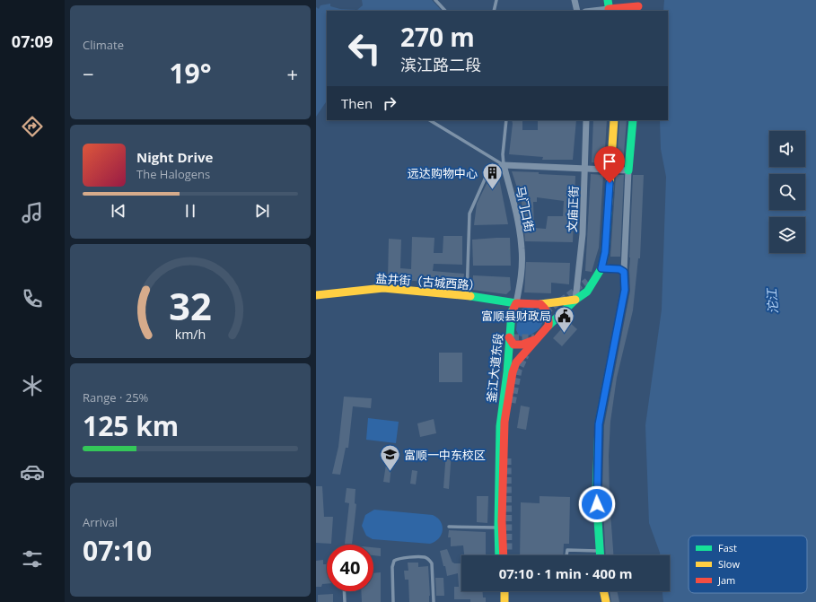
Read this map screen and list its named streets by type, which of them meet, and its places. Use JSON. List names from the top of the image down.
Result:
{
  "streets": {
    "street": [
      "马门口街",
      "文庙正街",
      "盐井街（古城西路）",
      "釜江大道东段"
    ]
  },
  "crossings": [
    ["马门口街", "盐井街（古城西路）"],
    ["马门口街", "釜江大道东段"],
    ["文庙正街", "釜江大道东段"],
    ["盐井街（古城西路）", "釜江大道东段"]
  ],
  "water": ["沱江"],
  "places": {
    "building": ["远达购物中心"],
    "public building": ["富顺县财政局"],
    "school or university": ["富顺一中东校区"]
  },
  "legend": ["Fast", "Slow", "Jam"],
  "page": {
    "tabs": "07:09",
    "tile": [
      "Climate",
      ["Range · 25%", "125 km"],
      ["Arrival", "07:10"]
    ],
    "turn": ["270 m", "滨江路二段"],
    "heat": ["−", "19°", "+"],
    "then": "Then",
    "song": ["Night Drive", "The Halogens"],
    "limit": "40",
    "trip": "07:10 · 1 min · 400 m",
    "gauge": ["32", "km/h"]
  }
}
